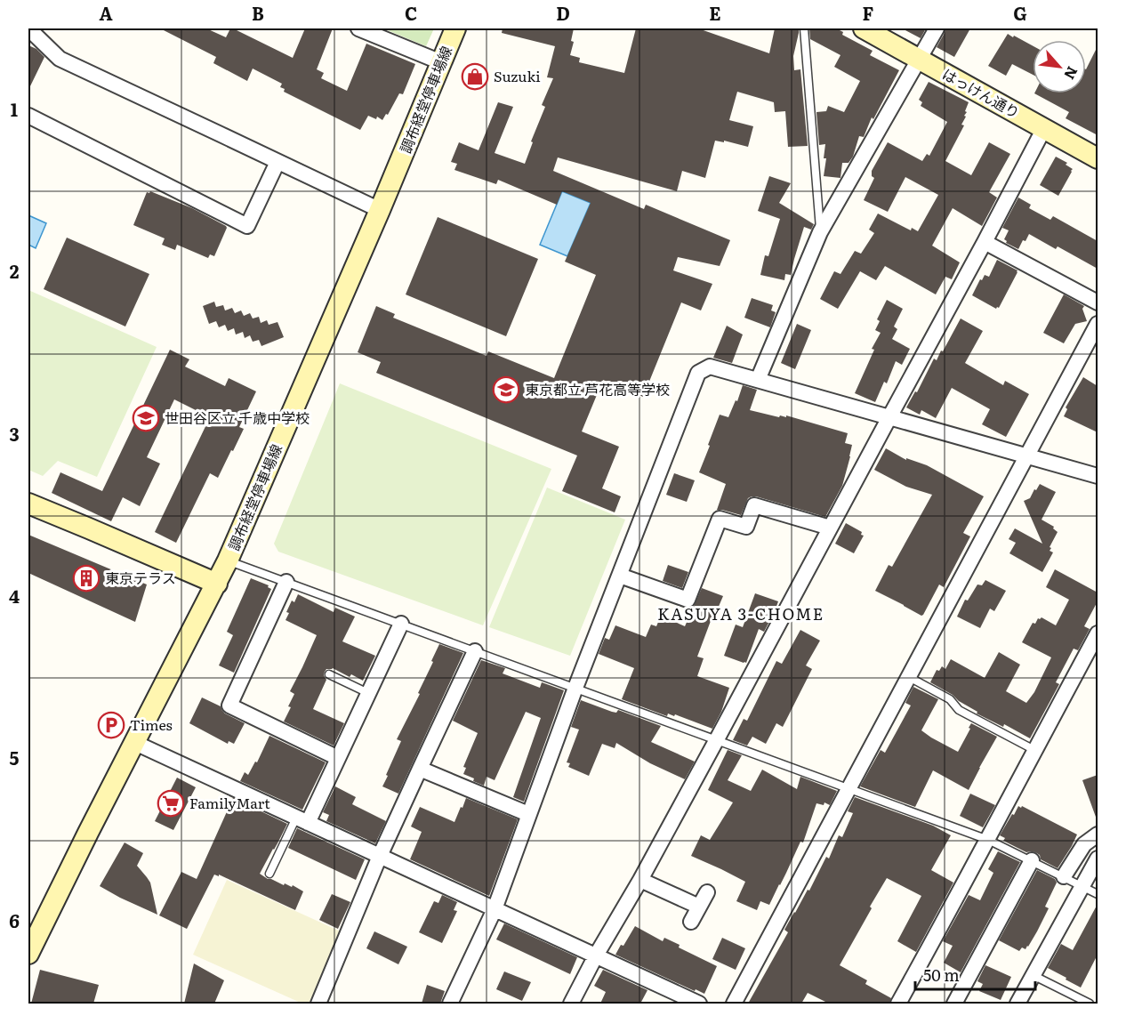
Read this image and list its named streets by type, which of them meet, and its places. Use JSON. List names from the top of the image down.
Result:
{
  "streets": {
    "main road": ["はっけん通り", "調布経堂停車場線"]
  },
  "districts": ["KASUYA 3-CHOME"],
  "places": {
    "shop": ["Suzuki"],
    "school or university": ["東京都立 芦花高等学校", "世田谷区立 千歳中学校"],
    "building": ["東京テラス"],
    "parking": ["Times"],
    "supermarket": ["FamilyMart"]
  },
  "scale_bar": "50 m",
  "north": "bottom right",
  "grid": {
    "columns": [
      "A",
      "B",
      "C",
      "D",
      "E",
      "F",
      "G"
    ],
    "rows": [
      "1",
      "2",
      "3",
      "4",
      "5",
      "6"
    ]
  }
}
